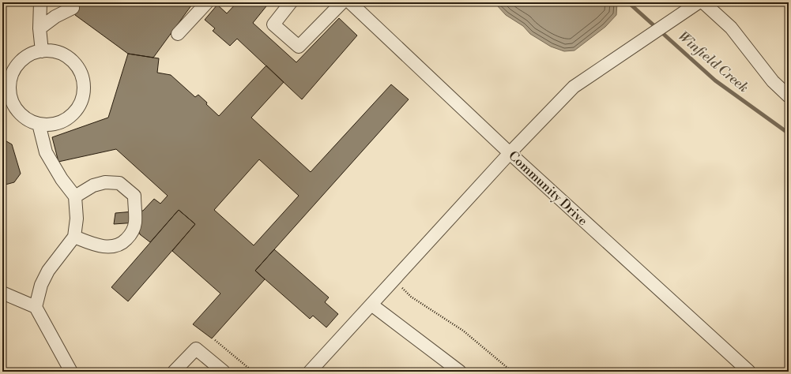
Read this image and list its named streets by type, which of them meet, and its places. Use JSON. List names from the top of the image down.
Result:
{
  "streets": {
    "street": ["Community Drive"]
  },
  "water": ["Winfield Creek"]
}
